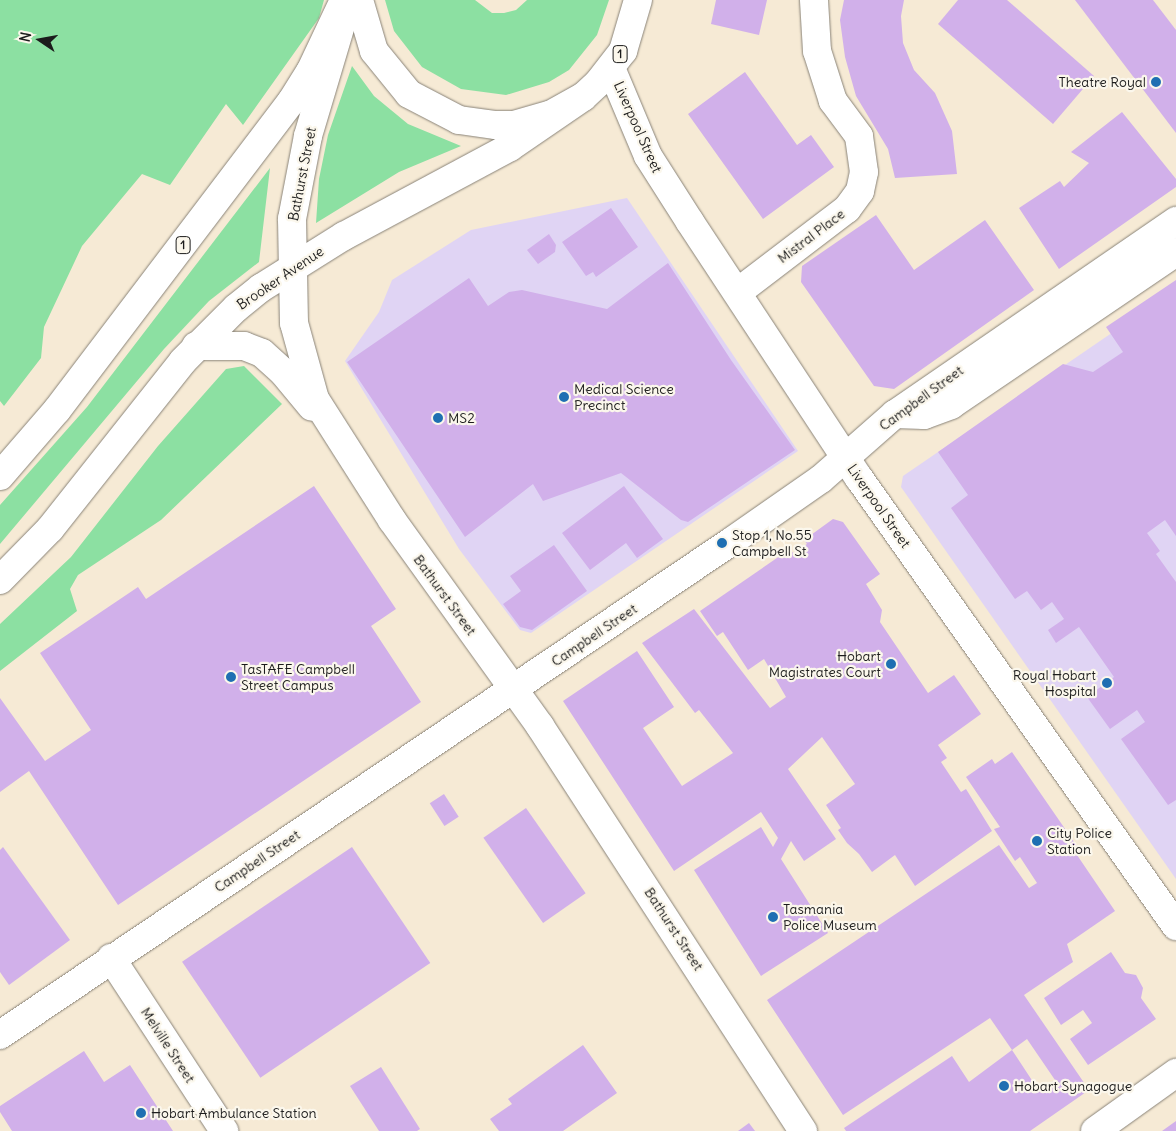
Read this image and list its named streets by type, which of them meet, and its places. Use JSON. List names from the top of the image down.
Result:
{
  "streets": {
    "main road": [
      "1",
      "Liverpool Street",
      "Bathurst Street",
      "Mistral Place",
      "Brooker Avenue",
      "Campbell Street",
      "Melville Street"
    ]
  },
  "crossings": [
    ["1", "Liverpool Street"],
    ["1", "Brooker Avenue"],
    ["Liverpool Street", "Mistral Place"],
    ["Liverpool Street", "Campbell Street"],
    ["Bathurst Street", "Brooker Avenue"],
    ["Bathurst Street", "Campbell Street"],
    ["Campbell Street", "Melville Street"]
  ],
  "places": [
    "Theatre Royal",
    "Medical Science Precinct",
    "MS2",
    "Stop 1, No.55 Campbell St",
    "Hobart Magistrates Court",
    "TasTAFE Campbell Street Campus",
    "Royal Hobart Hospital",
    "City Police Station",
    "Tasmania Police Museum",
    "Hobart Synagogue",
    "Hobart Ambulance Station"
  ],
  "north": "left"
}
